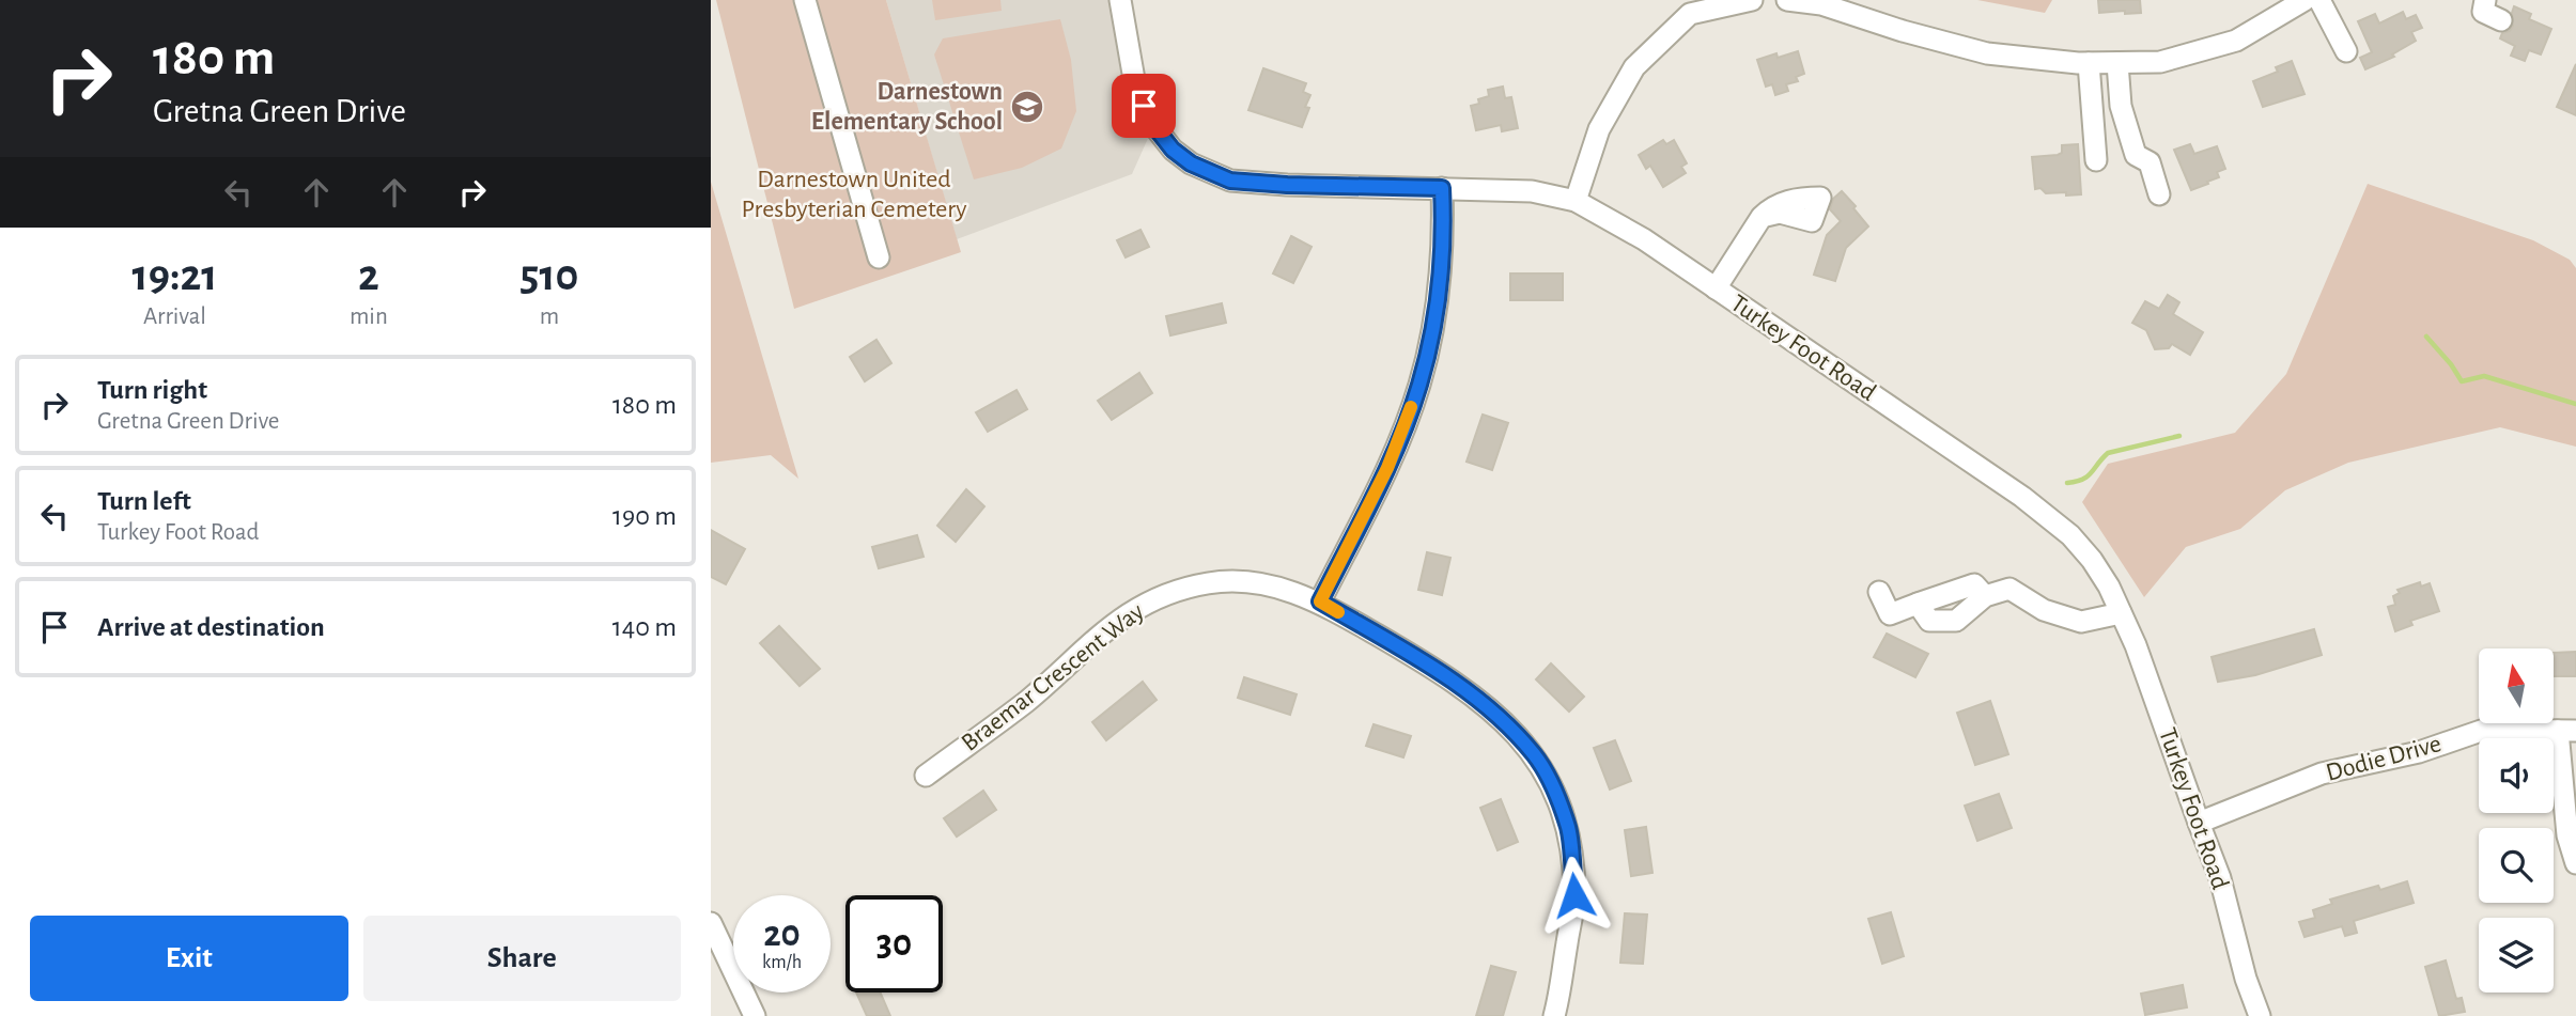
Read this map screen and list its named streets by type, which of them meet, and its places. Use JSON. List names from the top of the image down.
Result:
{
  "streets": {
    "street": ["Turkey Foot Road", "Braemar Crescent Way", "Dodie Drive"]
  },
  "crossings": [
    ["Turkey Foot Road", "Dodie Drive"]
  ],
  "parks": ["Darnestown United Presbyterian Cemetery"],
  "places": {
    "school or university": ["Darnestown Elementary School"]
  },
  "north": "top",
  "page": {
    "turn": ["180 m", "Gretna Green Drive"],
    "eta": [
      "19:21",
      "Arrival",
      "2",
      "min",
      "510",
      "m"
    ],
    "list": [
      {
        "name": "Turn right",
        "note": "Gretna Green Drive",
        "value": "180 m"
      },
      {
        "name": "Turn left",
        "note": "Turkey Foot Road",
        "value": "190 m"
      },
      {
        "name": "Arrive at destination",
        "value": "140 m"
      }
    ],
    "speed": "20 km/h",
    "limit": "30",
    "buttons": ["Exit", "Share"]
  }
}
